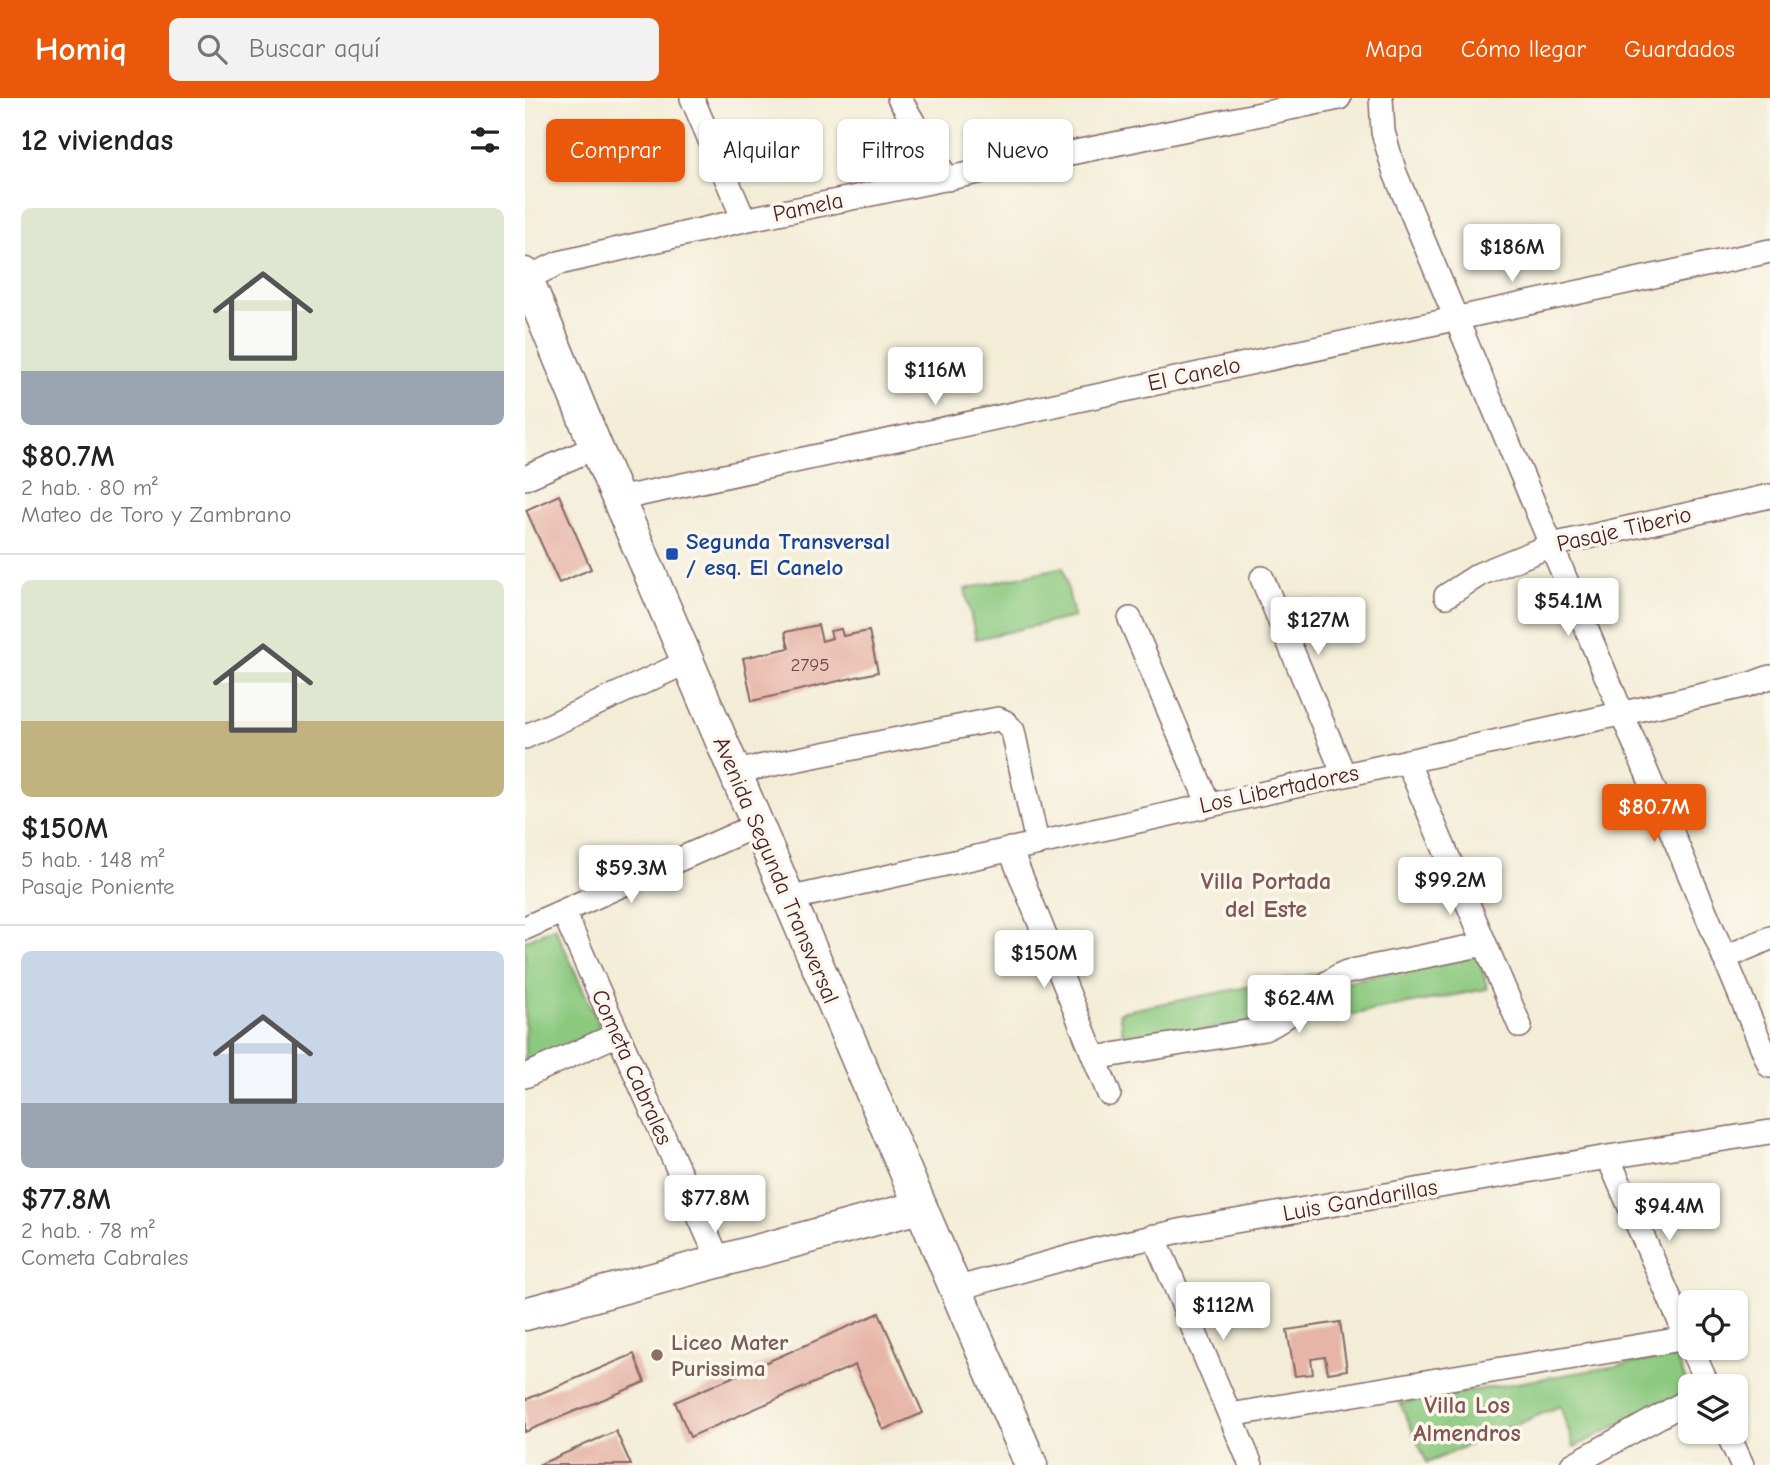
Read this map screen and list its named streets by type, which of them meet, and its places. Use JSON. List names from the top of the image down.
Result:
{
  "streets": {
    "main road": ["Avenida Segunda Transversal"],
    "street": [
      "Pamela",
      "El Canelo",
      "Pasaje Tiberio",
      "Los Libertadores",
      "Cometa Cabrales",
      "Luis Gandarillas"
    ]
  },
  "crossings": [
    ["Pamela", "Avenida Segunda Transversal"],
    ["El Canelo", "Avenida Segunda Transversal"],
    ["Los Libertadores", "Avenida Segunda Transversal"],
    ["Avenida Segunda Transversal", "Luis Gandarillas"]
  ],
  "districts": ["Villa Portada del Este", "Villa Los Almendros"],
  "places": {
    "transit": ["Segunda Transversal / esq. El Canelo"],
    "other": ["Liceo Mater Purissima"]
  },
  "house_numbers": ["2795"],
  "page": {
    "header": "Homiq",
    "search": "Buscar aquí",
    "nav": ["Mapa", "Cómo llegar", "Guardados"],
    "heading": "12 viviendas",
    "chip": [
      "Comprar",
      "Alquilar",
      "Filtros",
      "Nuevo"
    ],
    "list": [
      {
        "name": "$80.7M",
        "note": "2 hab. · 80 m² · Mateo de Toro y Zambrano"
      },
      {
        "name": "$150M",
        "note": "5 hab. · 148 m² · Pasaje Poniente"
      },
      {
        "name": "$77.8M",
        "note": "2 hab. · 78 m² · Cometa Cabrales"
      }
    ],
    "price": [
      "$186M",
      "$116M",
      "$54.1M",
      "$127M",
      "$80.7M",
      "$59.3M",
      "$99.2M",
      "$150M",
      "$62.4M",
      "$77.8M",
      "$94.4M",
      "$112M"
    ]
  }
}
